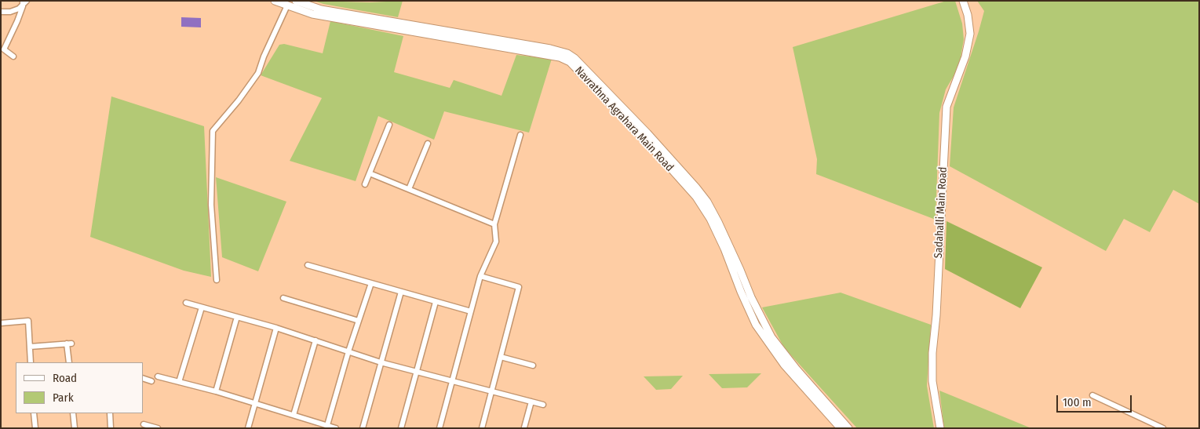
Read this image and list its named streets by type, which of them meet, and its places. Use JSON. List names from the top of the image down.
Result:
{
  "streets": {
    "street": ["Navrathna Agrahara Main Road", "Sadahalli Main Road"]
  },
  "legend": ["Road", "Park"],
  "scale_bar": "100 m"
}
